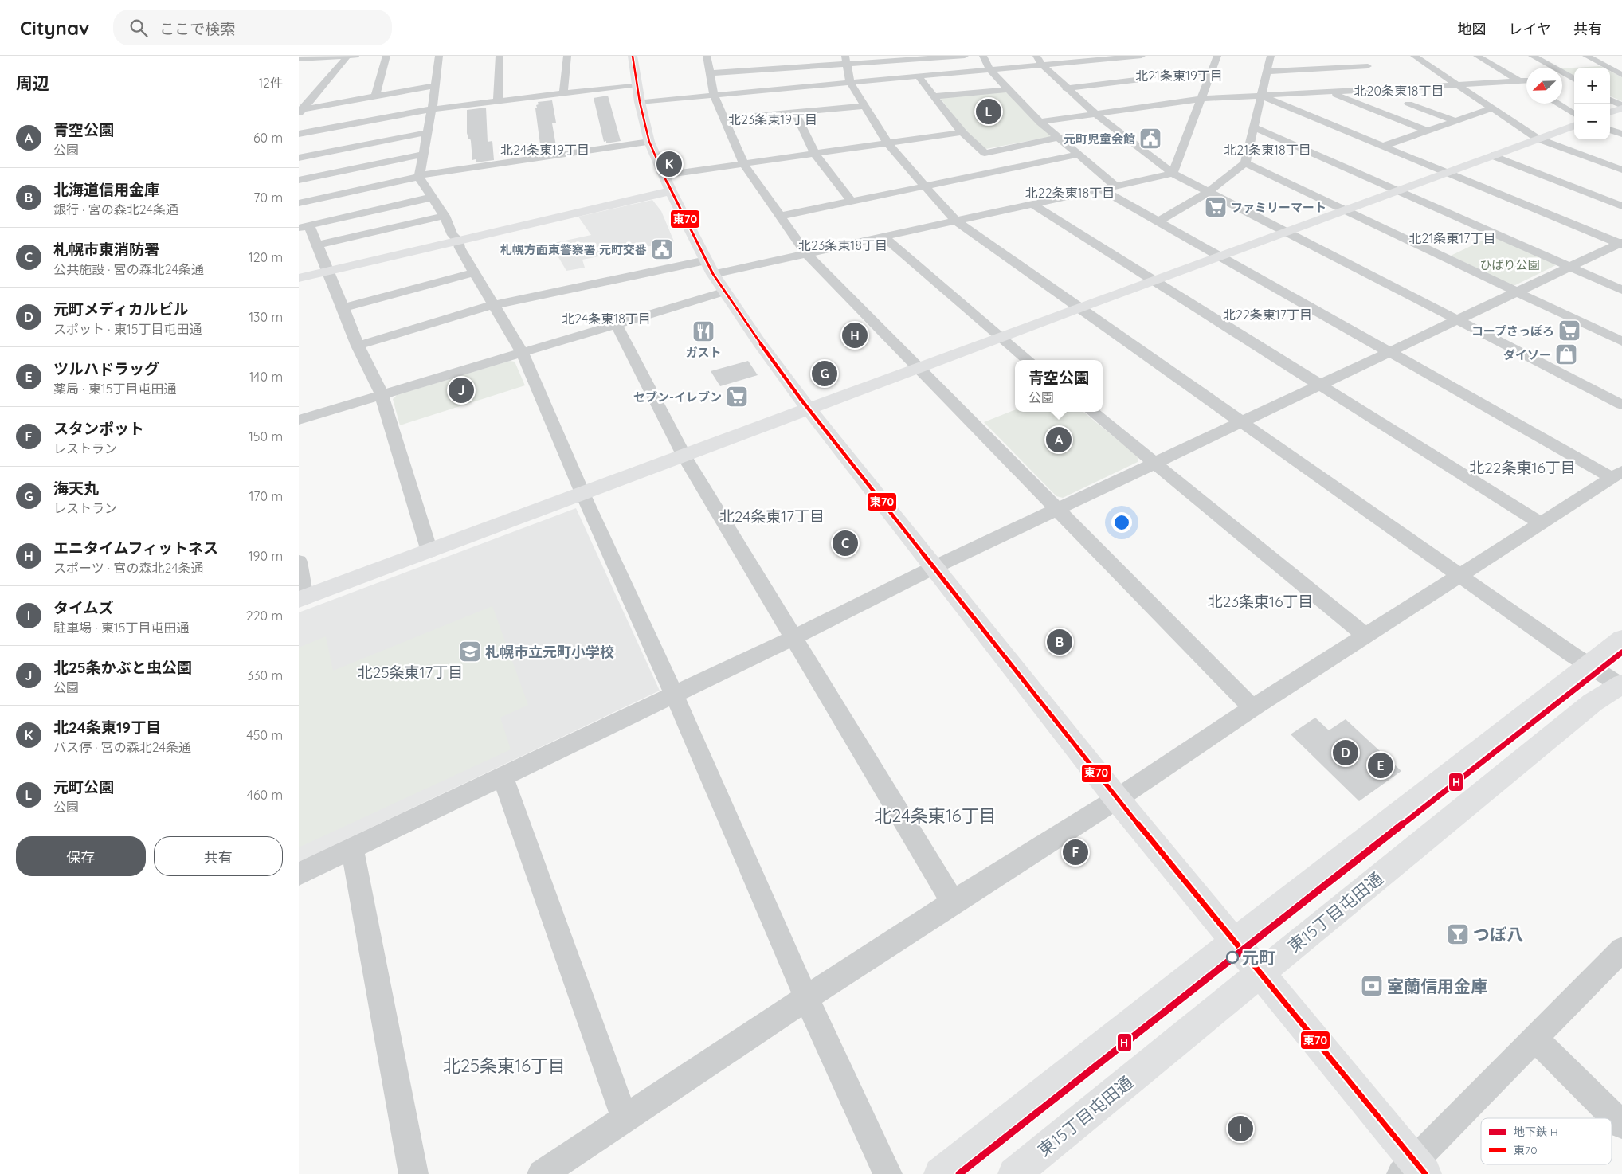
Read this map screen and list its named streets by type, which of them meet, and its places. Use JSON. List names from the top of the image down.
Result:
{
  "streets": {
    "street": ["東15丁目屯田通"]
  },
  "districts": [
    "北21条東19丁目",
    "北20条東18丁目",
    "北23条東19丁目",
    "北24条東19丁目",
    "北21条東18丁目",
    "北22条東18丁目",
    "北21条東17丁目",
    "北23条東18丁目",
    "北22条東17丁目",
    "北24条東18丁目",
    "北22条東16丁目",
    "北24条東17丁目",
    "北23条東16丁目",
    "北25条東17丁目",
    "北24条東16丁目",
    "北25条東16丁目"
  ],
  "parks": ["ひばり公園"],
  "places": {
    "public building": ["元町児童会館", "札幌方面東警察署 元町交番"],
    "supermarket": ["ファミリーマート", "コープさっぽろ", "セブン-イレブン"],
    "restaurant": ["ガスト"],
    "shop": ["ダイソー"],
    "school or university": ["札幌市立元町小学校"],
    "bar": ["つぼ八"],
    "other": ["元町"],
    "bank": ["室蘭信用金庫"]
  },
  "lines": ["transit line 東70", "metro line H"],
  "legend": ["地下鉄 H", "東70"],
  "north": "bottom left",
  "page": {
    "header": "Citynav",
    "search": "ここで検索",
    "nav": ["地図", "レイヤ", "共有"],
    "heading": ["周辺", "12件"],
    "map_buttons": ["+", "−"],
    "pins": [
      "L",
      "K",
      "H",
      "G",
      "J",
      "A",
      "C",
      "B",
      "D",
      "E",
      "F",
      "I"
    ],
    "list": [
      {
        "mark": "A",
        "name": "青空公園",
        "note": "公園",
        "value": "60 m"
      },
      {
        "mark": "B",
        "name": "北海道信用金庫",
        "note": "銀行 · 宮の森北24条通",
        "value": "70 m"
      },
      {
        "mark": "C",
        "name": "札幌市東消防署",
        "note": "公共施設 · 宮の森北24条通",
        "value": "120 m"
      },
      {
        "mark": "D",
        "name": "元町メディカルビル",
        "note": "スポット · 東15丁目屯田通",
        "value": "130 m"
      },
      {
        "mark": "E",
        "name": "ツルハドラッグ",
        "note": "薬局 · 東15丁目屯田通",
        "value": "140 m"
      },
      {
        "mark": "F",
        "name": "スタンポット",
        "note": "レストラン",
        "value": "150 m"
      },
      {
        "mark": "G",
        "name": "海天丸",
        "note": "レストラン",
        "value": "170 m"
      },
      {
        "mark": "H",
        "name": "エニタイムフィットネス",
        "note": "スポーツ · 宮の森北24条通",
        "value": "190 m"
      },
      {
        "mark": "I",
        "name": "タイムズ",
        "note": "駐車場 · 東15丁目屯田通",
        "value": "220 m"
      },
      {
        "mark": "J",
        "name": "北25条かぶと虫公園",
        "note": "公園",
        "value": "330 m"
      },
      {
        "mark": "K",
        "name": "北24条東19丁目",
        "note": "バス停 · 宮の森北24条通",
        "value": "450 m"
      },
      {
        "mark": "L",
        "name": "元町公園",
        "note": "公園",
        "value": "460 m"
      }
    ],
    "popup": ["青空公園", "公園"],
    "buttons": ["保存", "共有"]
  }
}
